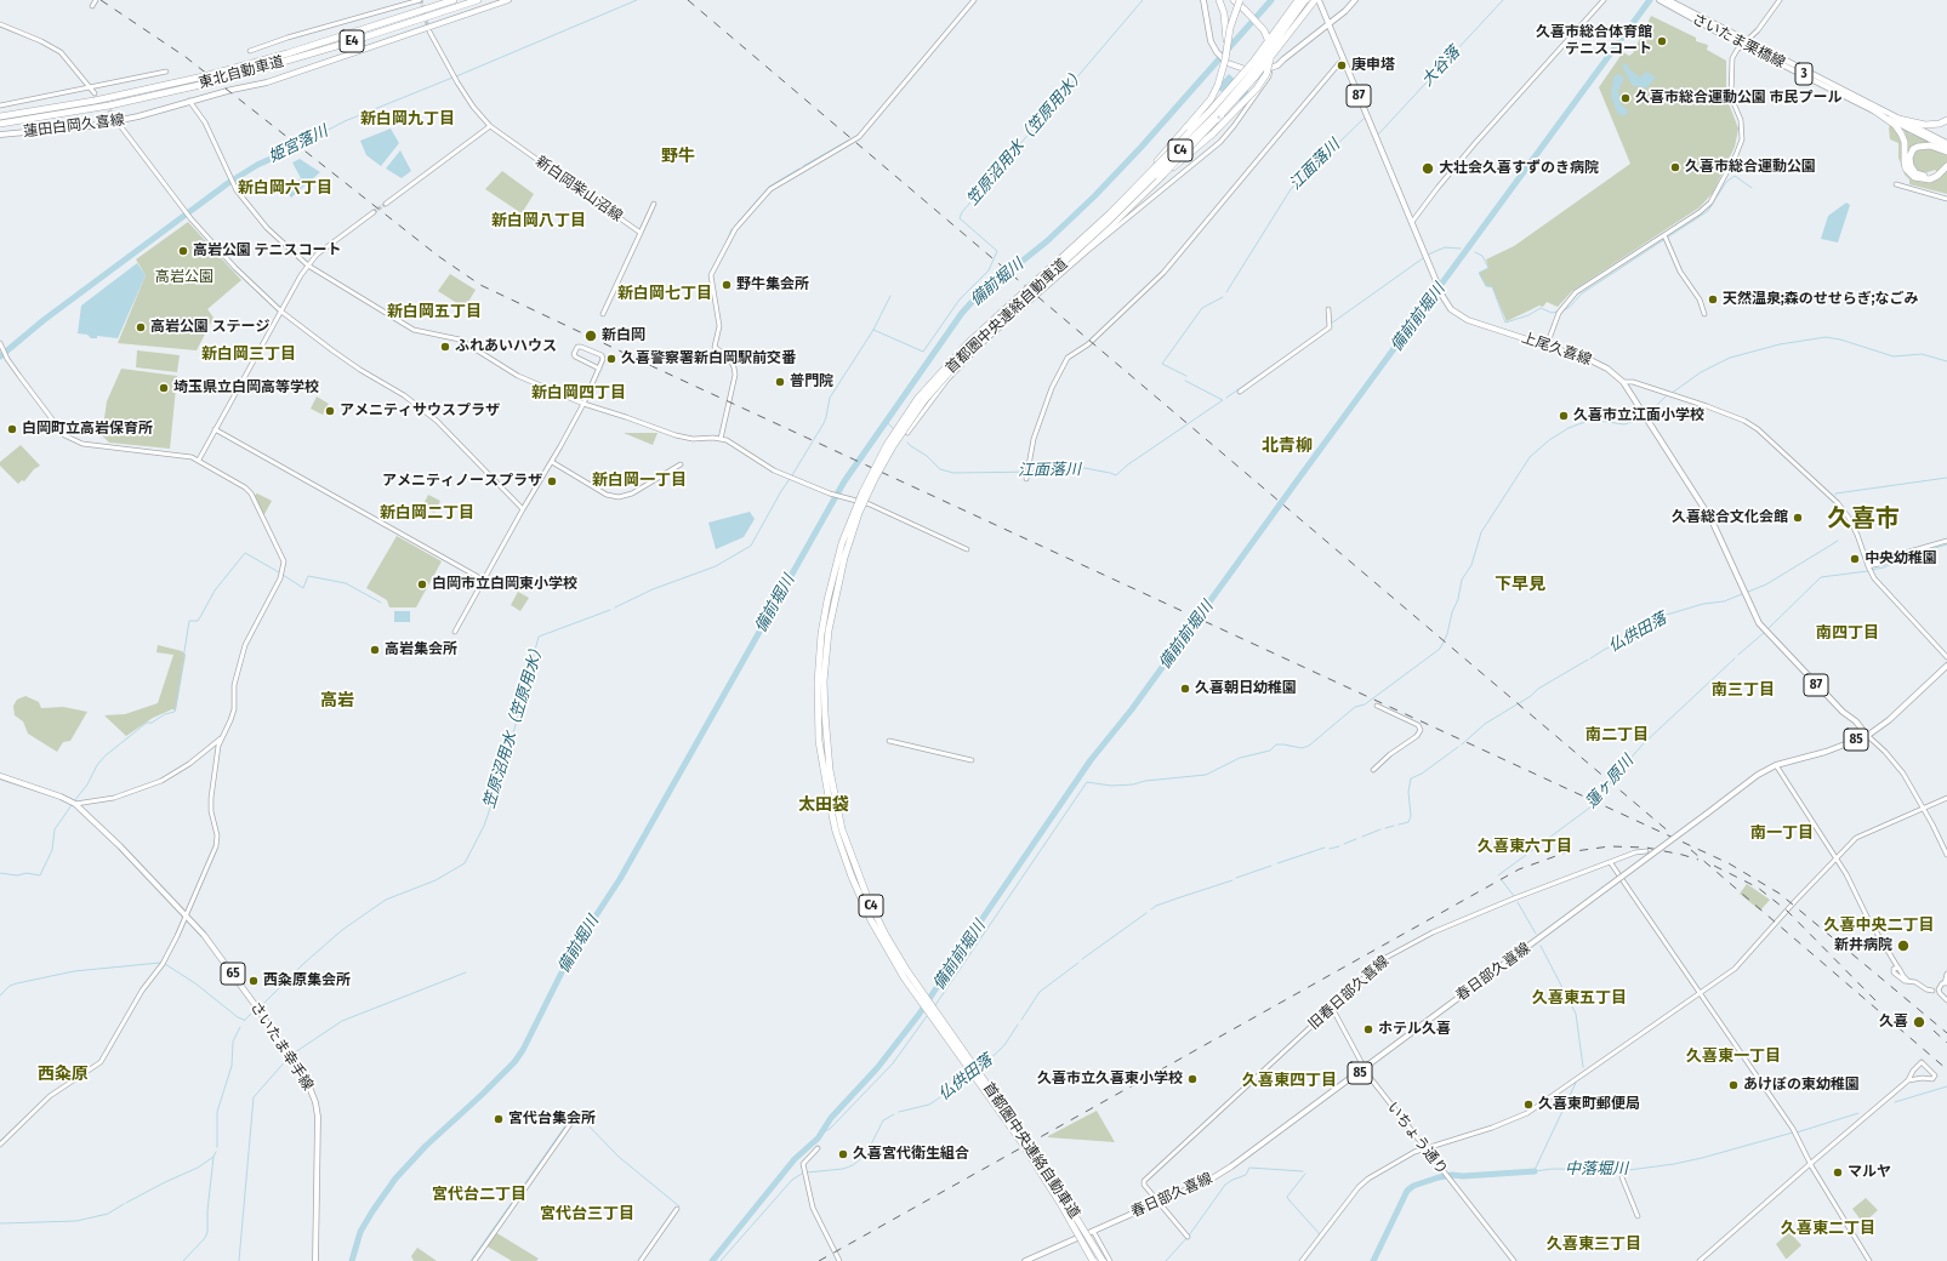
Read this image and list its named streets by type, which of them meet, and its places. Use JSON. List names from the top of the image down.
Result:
{
  "streets": {
    "highway": [
      "E4",
      "東北自動車道",
      "C4",
      "首都圏中央連絡自動車道"
    ],
    "main road": [
      "さいたま栗橋線",
      "3",
      "87",
      "蓮田白岡久喜線",
      "上尾久喜線",
      "85",
      "春日部久喜線",
      "65",
      "さいたま幸手線"
    ],
    "street": ["新白岡柴山沼線", "旧春日部久喜線", "いちょう通り"]
  },
  "crossings": [
    ["上尾久喜線", "春日部久喜線"],
    ["春日部久喜線", "旧春日部久喜線"],
    ["春日部久喜線", "いちょう通り"],
    ["旧春日部久喜線", "いちょう通り"]
  ],
  "districts": [
    "新白岡九丁目",
    "野牛",
    "新白岡六丁目",
    "新白岡八丁目",
    "新白岡七丁目",
    "新白岡五丁目",
    "新白岡三丁目",
    "新白岡四丁目",
    "北青柳",
    "新白岡一丁目",
    "新白岡二丁目",
    "久喜市",
    "下早見",
    "南四丁目",
    "南三丁目",
    "高岩",
    "南二丁目",
    "太田袋",
    "南一丁目",
    "久喜東六丁目",
    "久喜中央二丁目",
    "久喜東五丁目",
    "久喜東一丁目",
    "西粂原",
    "久喜東四丁目",
    "宮代台二丁目",
    "宮代台三丁目",
    "久喜東二丁目",
    "久喜東三丁目"
  ],
  "water": [
    "大谷落",
    "笠原沼用水（笠原用水）",
    "姫宮落川",
    "江面落川",
    "備前堀川",
    "備前前堀川",
    "仏供田落",
    "蓮ヶ原川",
    "中落堀川"
  ],
  "parks": ["高岩公園"],
  "places": [
    "久喜市総合体育館 テニスコート",
    "庚申塔",
    "久喜市総合運動公園 市民プール",
    "久喜市総合運動公園",
    "大壮会久喜すずのき病院",
    "高岩公園 テニスコート",
    "野牛集会所",
    "天然温泉;森のせせらぎ;なごみ",
    "高岩公園 ステージ",
    "新白岡",
    "ふれあいハウス",
    "久喜警察署新白岡駅前交番",
    "普門院",
    "埼玉県立白岡高等学校",
    "アメニティサウスプラザ",
    "久喜市立江面小学校",
    "白岡町立高岩保育所",
    "アメニティノースプラザ",
    "久喜総合文化会館",
    "中央幼稚園",
    "白岡市立白岡東小学校",
    "高岩集会所",
    "久喜朝日幼稚園",
    "新井病院",
    "西粂原集会所",
    "久喜",
    "ホテル久喜",
    "久喜市立久喜東小学校",
    "あけぼの東幼稚園",
    "久喜東町郵便局",
    "宮代台集会所",
    "久喜宮代衛生組合",
    "マルヤ"
  ]
}
